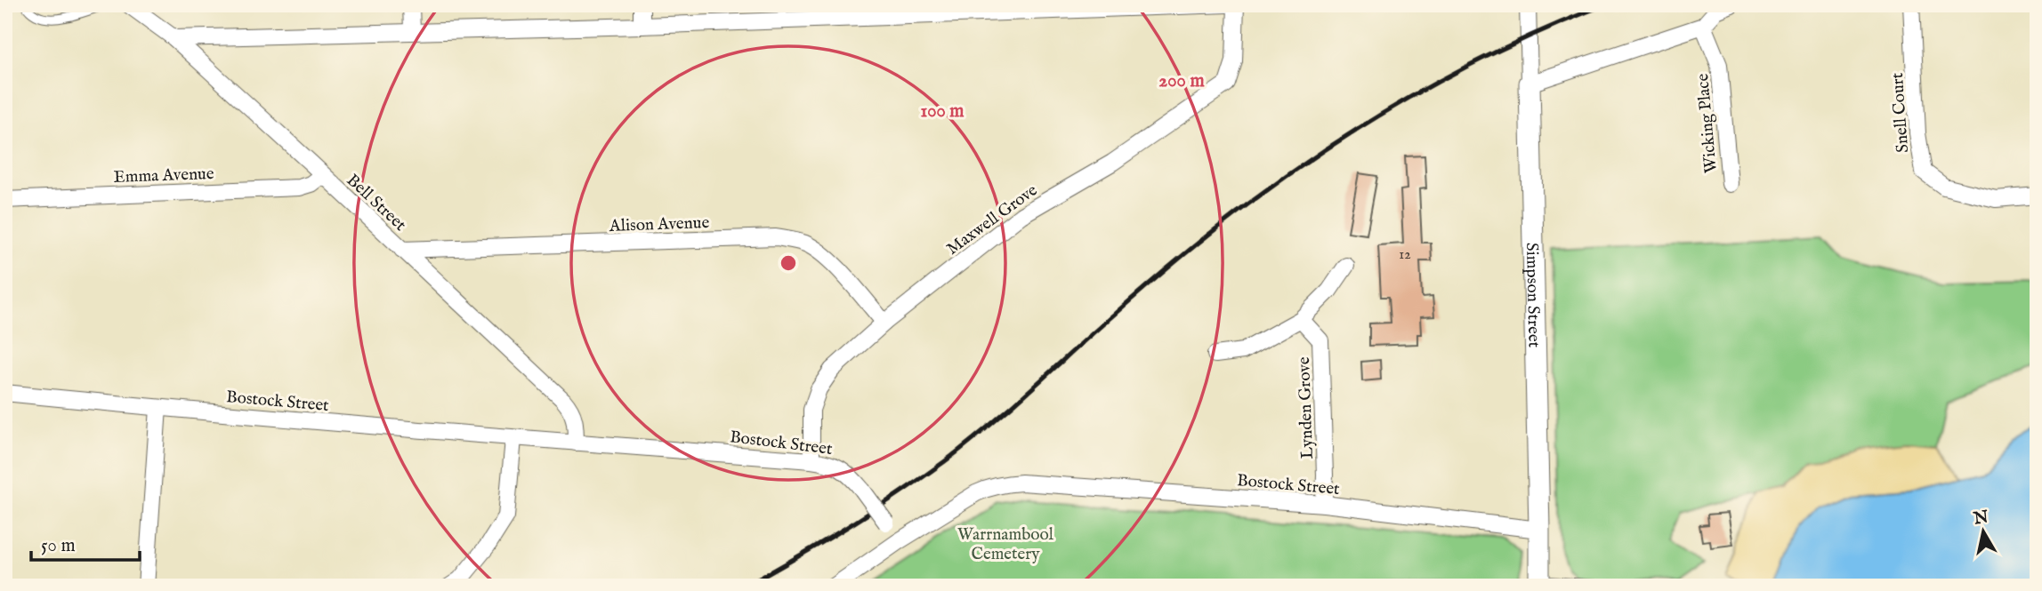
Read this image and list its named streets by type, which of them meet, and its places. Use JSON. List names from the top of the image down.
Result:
{
  "streets": {
    "street": [
      "Snell Court",
      "Wicking Place",
      "Emma Avenue",
      "Bell Street",
      "Maxwell Grove",
      "Alison Avenue",
      "Simpson Street",
      "Bostock Street",
      "Lynden Grove"
    ]
  },
  "crossings": [
    ["Emma Avenue", "Bell Street"],
    ["Bell Street", "Alison Avenue"],
    ["Bell Street", "Bostock Street"],
    ["Maxwell Grove", "Alison Avenue"],
    ["Maxwell Grove", "Bostock Street"],
    ["Simpson Street", "Bostock Street"],
    ["Bostock Street", "Lynden Grove"]
  ],
  "parks": ["Warrnambool Cemetery"],
  "house_numbers": ["12"],
  "scale_bar": "50 m",
  "north": "top",
  "rings": ["200 m", "100 m"]
}
